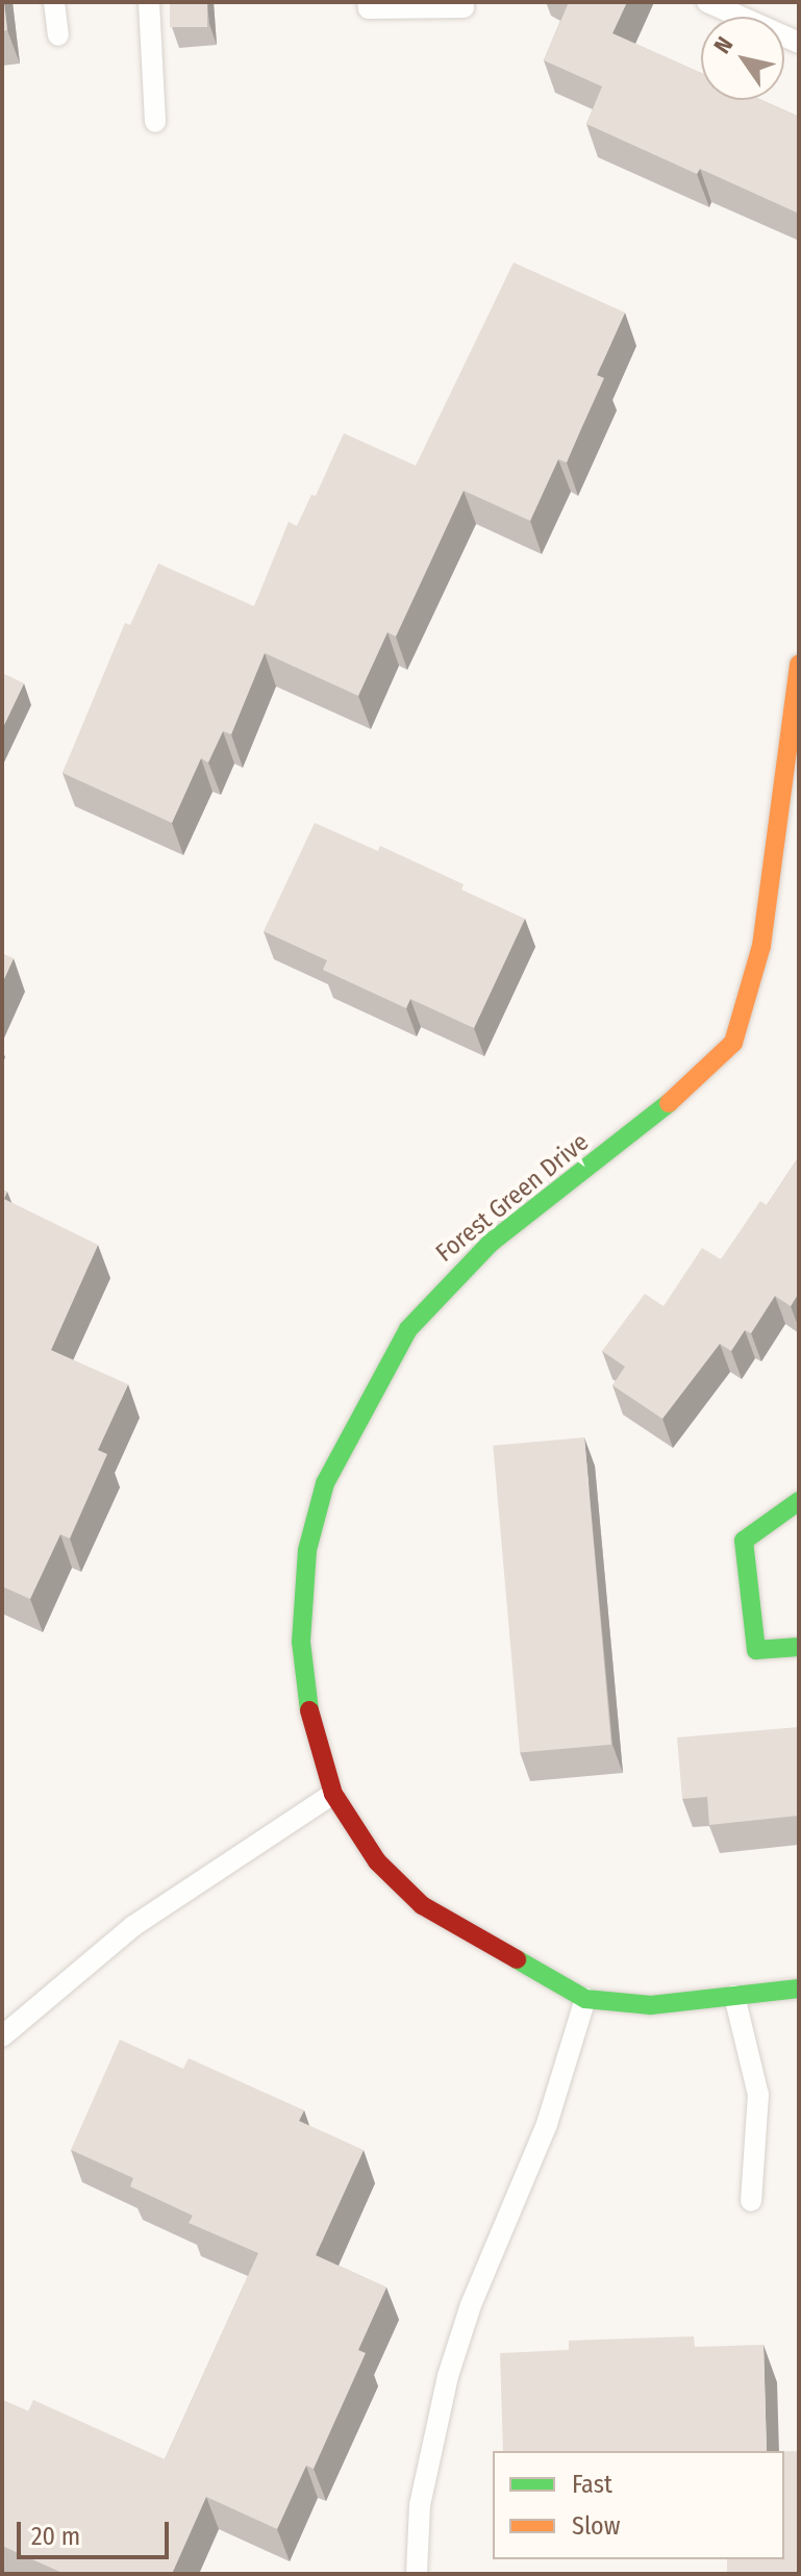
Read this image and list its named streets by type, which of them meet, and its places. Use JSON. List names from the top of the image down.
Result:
{
  "streets": {
    "street": ["Forest Green Drive"]
  },
  "legend": ["Fast", "Slow"],
  "scale_bar": "20 m",
  "north": "top left"
}
